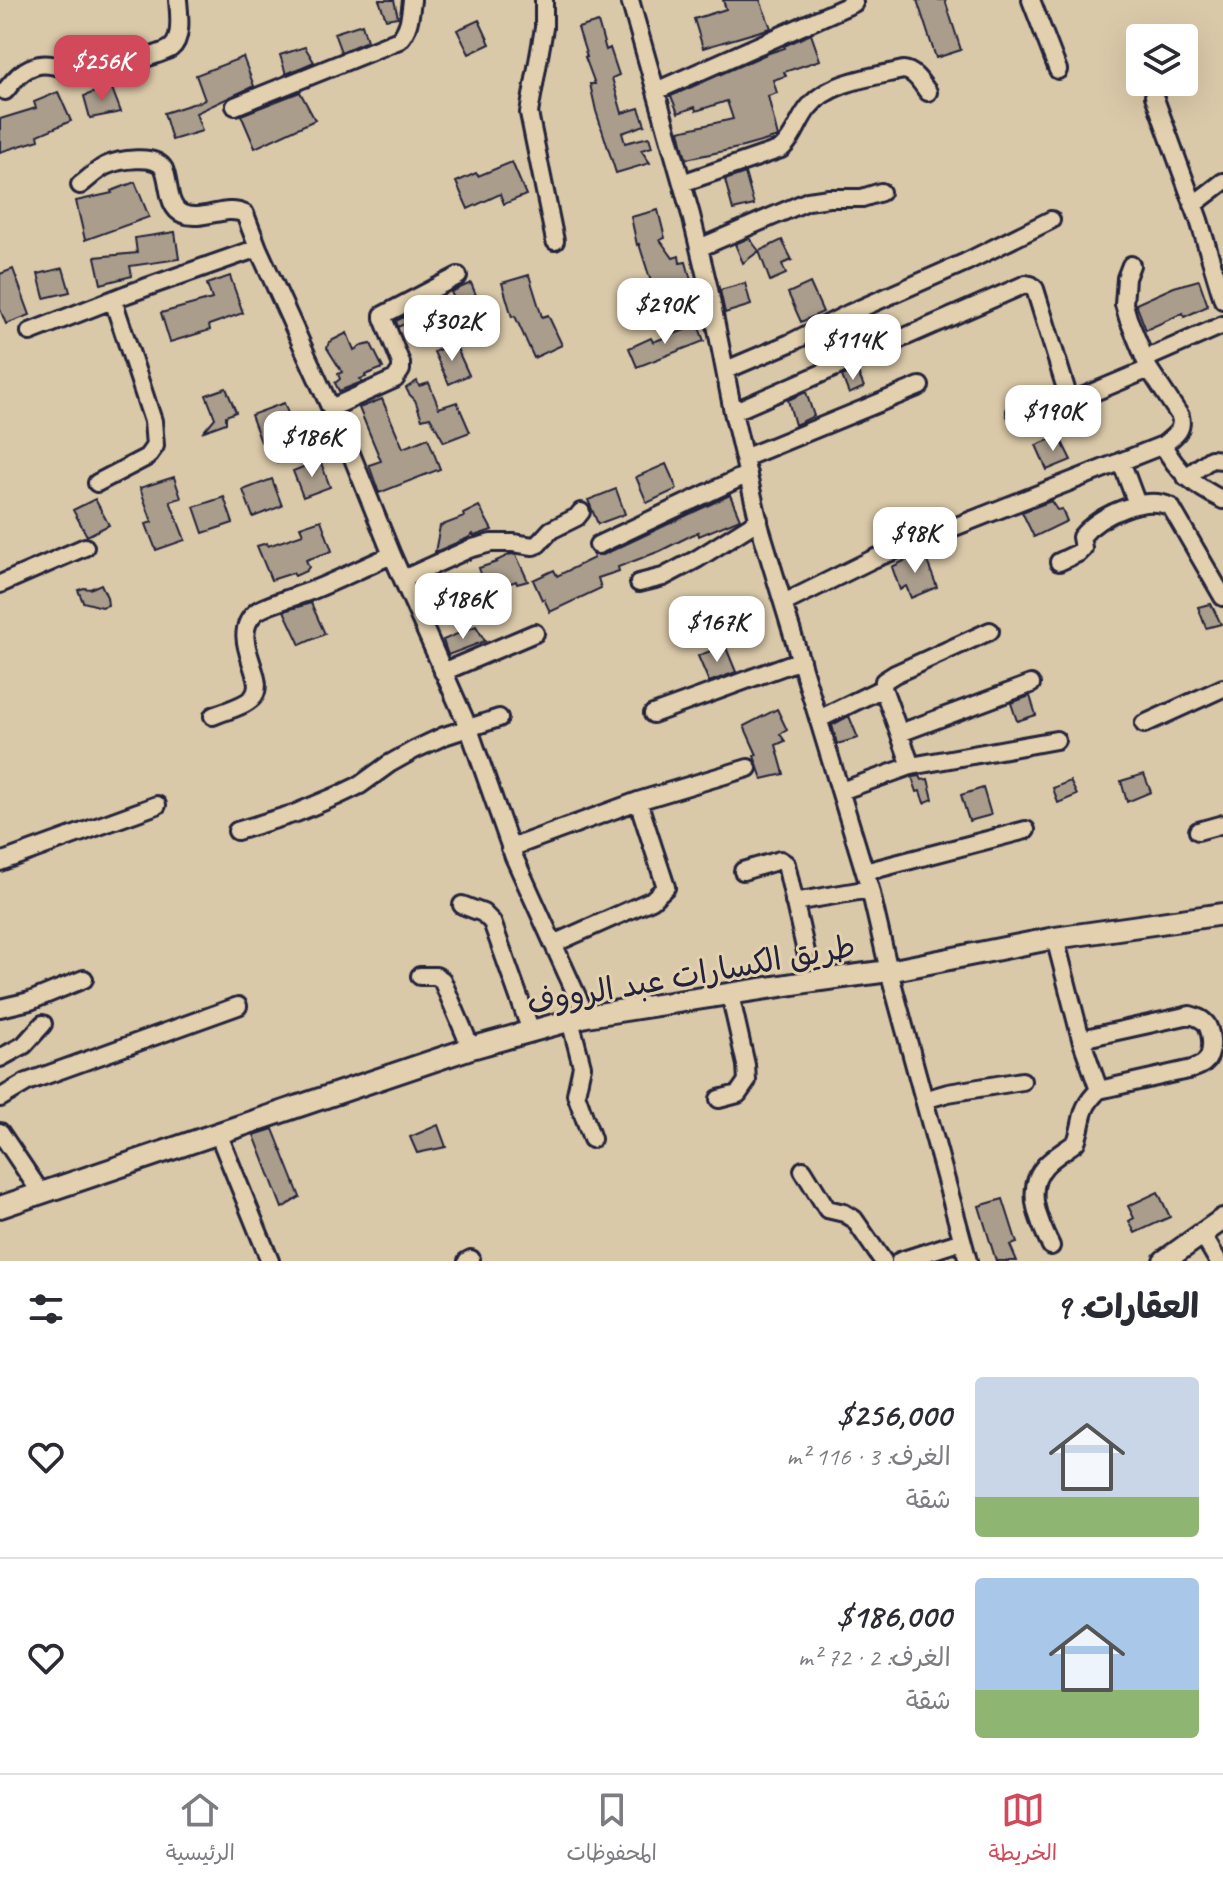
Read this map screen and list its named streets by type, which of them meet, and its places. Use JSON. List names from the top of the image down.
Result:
{
  "streets": {
    "main road": ["طريق الكسارات عبد الرووف"]
  },
  "page": {
    "price": [
      "$256K",
      "$290K",
      "$302K",
      "$114K",
      "$190K",
      "$186K",
      "$98K",
      "$186K",
      "$167K"
    ],
    "heading": "العقارات: 9",
    "list": [
      {
        "name": "$256,000",
        "note": "الغرف: 3 · 116 m² · شقة"
      },
      {
        "name": "$186,000",
        "note": "الغرف: 2 · 72 m² · شقة"
      }
    ],
    "tabs": ["الخريطة", "المحفوظات", "الرئيسية"]
  }
}
